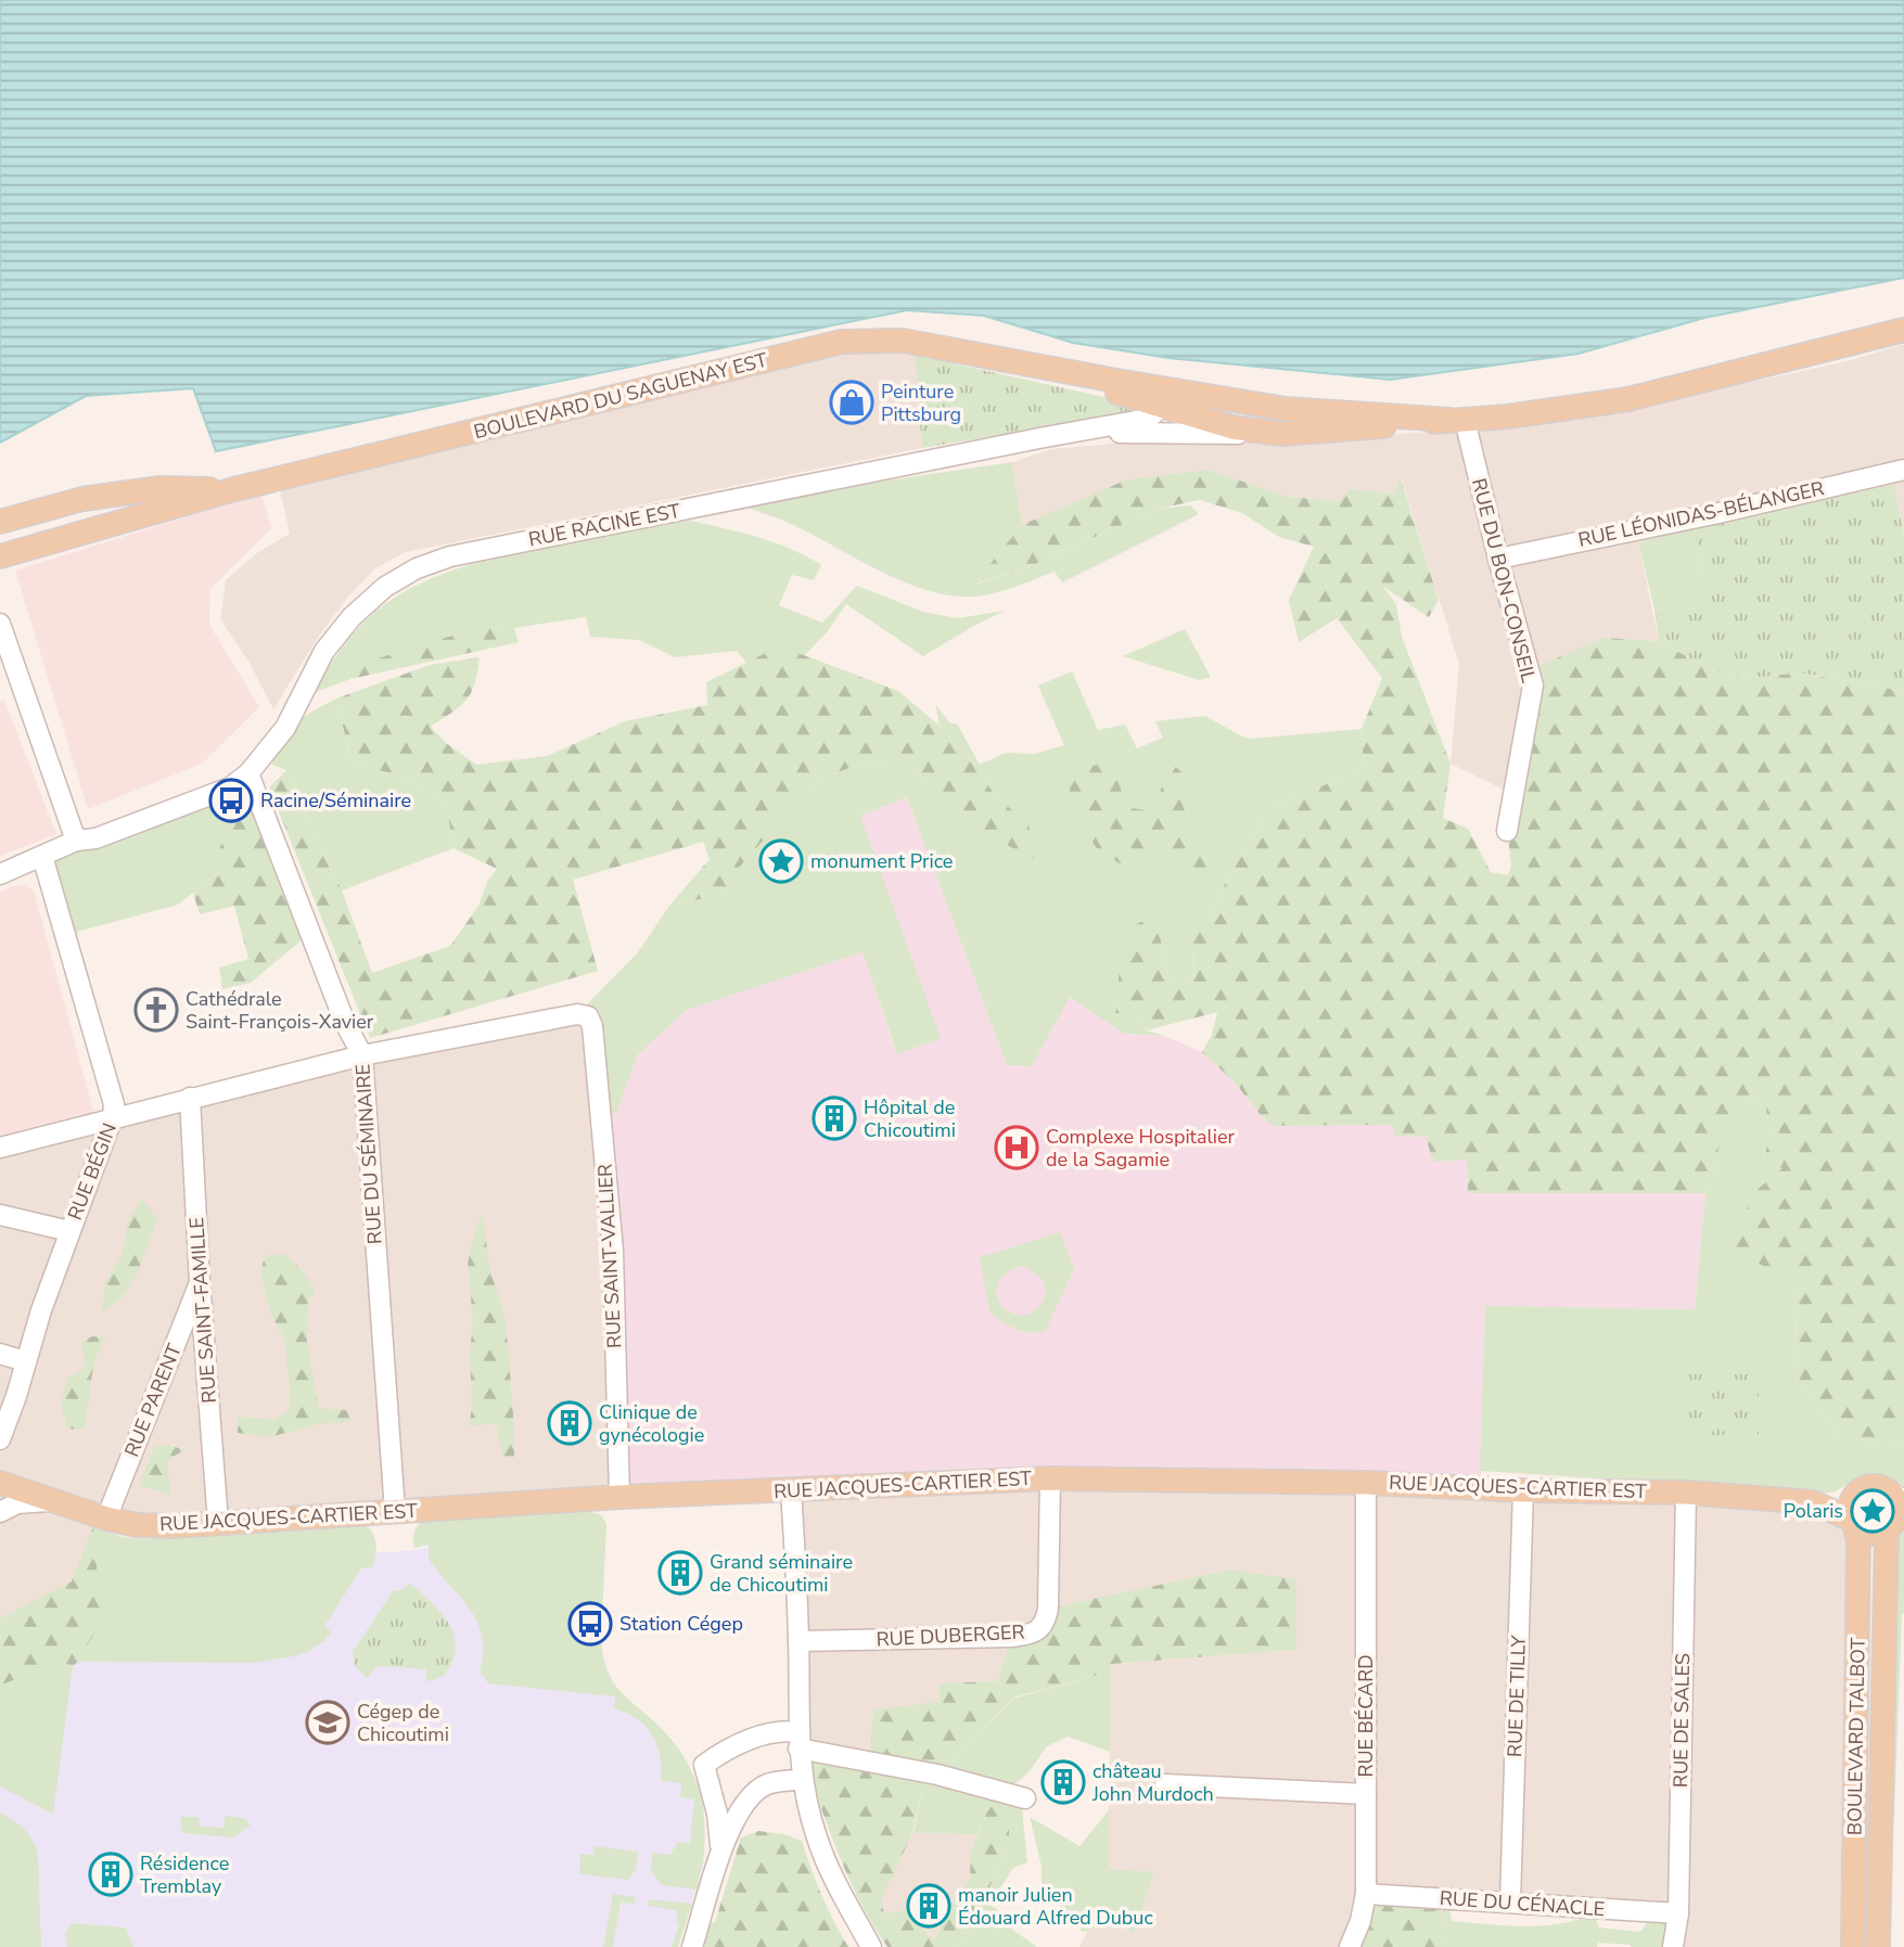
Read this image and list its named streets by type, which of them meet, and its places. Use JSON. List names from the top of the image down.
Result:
{
  "streets": {
    "main road": ["BOULEVARD DU SAGUENAY EST", "RUE JACQUES-CARTIER EST", "BOULEVARD TALBOT"],
    "street": [
      "RUE LÉONIDAS-BÉLANGER",
      "RUE RACINE EST",
      "RUE DU BON-CONSEIL",
      "RUE DU SÉMINAIRE",
      "RUE BÉGIN",
      "RUE SAINT-VALLIER",
      "RUE SAINT-FAMILLE",
      "RUE PARENT",
      "RUE DUBERGER",
      "RUE DE TILLY",
      "RUE BÉCARD",
      "RUE DE SALES",
      "RUE DU CÉNACLE"
    ]
  },
  "crossings": [
    ["BOULEVARD DU SAGUENAY EST", "RUE RACINE EST"],
    ["BOULEVARD DU SAGUENAY EST", "RUE DU BON-CONSEIL"],
    ["RUE LÉONIDAS-BÉLANGER", "RUE DU BON-CONSEIL"],
    ["RUE RACINE EST", "RUE DU SÉMINAIRE"],
    ["RUE RACINE EST", "RUE BÉGIN"],
    ["RUE DU SÉMINAIRE", "RUE SAINT-VALLIER"],
    ["RUE DU SÉMINAIRE", "RUE JACQUES-CARTIER EST"],
    ["RUE SAINT-VALLIER", "RUE JACQUES-CARTIER EST"],
    ["RUE SAINT-FAMILLE", "RUE PARENT"],
    ["RUE SAINT-FAMILLE", "RUE JACQUES-CARTIER EST"],
    ["RUE PARENT", "RUE JACQUES-CARTIER EST"],
    ["RUE JACQUES-CARTIER EST", "RUE DUBERGER"],
    ["RUE JACQUES-CARTIER EST", "RUE DE TILLY"],
    ["RUE JACQUES-CARTIER EST", "RUE BÉCARD"],
    ["RUE JACQUES-CARTIER EST", "RUE DE SALES"],
    ["RUE JACQUES-CARTIER EST", "BOULEVARD TALBOT"],
    ["RUE DE TILLY", "RUE DU CÉNACLE"],
    ["RUE BÉCARD", "RUE DU CÉNACLE"],
    ["RUE DE SALES", "RUE DU CÉNACLE"]
  ],
  "places": {
    "shop": ["Peinture Pittsburg"],
    "bus stop": ["Racine/Séminaire", "Station Cégep"],
    "place": ["monument Price", "Polaris"],
    "church": ["Cathédrale Saint-François-Xavier"],
    "building": [
      "Hôpital de Chicoutimi",
      "Clinique de gynécologie",
      "Grand séminaire de Chicoutimi",
      "château John Murdoch",
      "Résidence Tremblay",
      "manoir Julien Édouard Alfred Dubuc"
    ],
    "hospital": ["Complexe Hospitalier de la Sagamie"],
    "school or university": ["Cégep de Chicoutimi"]
  }
}
